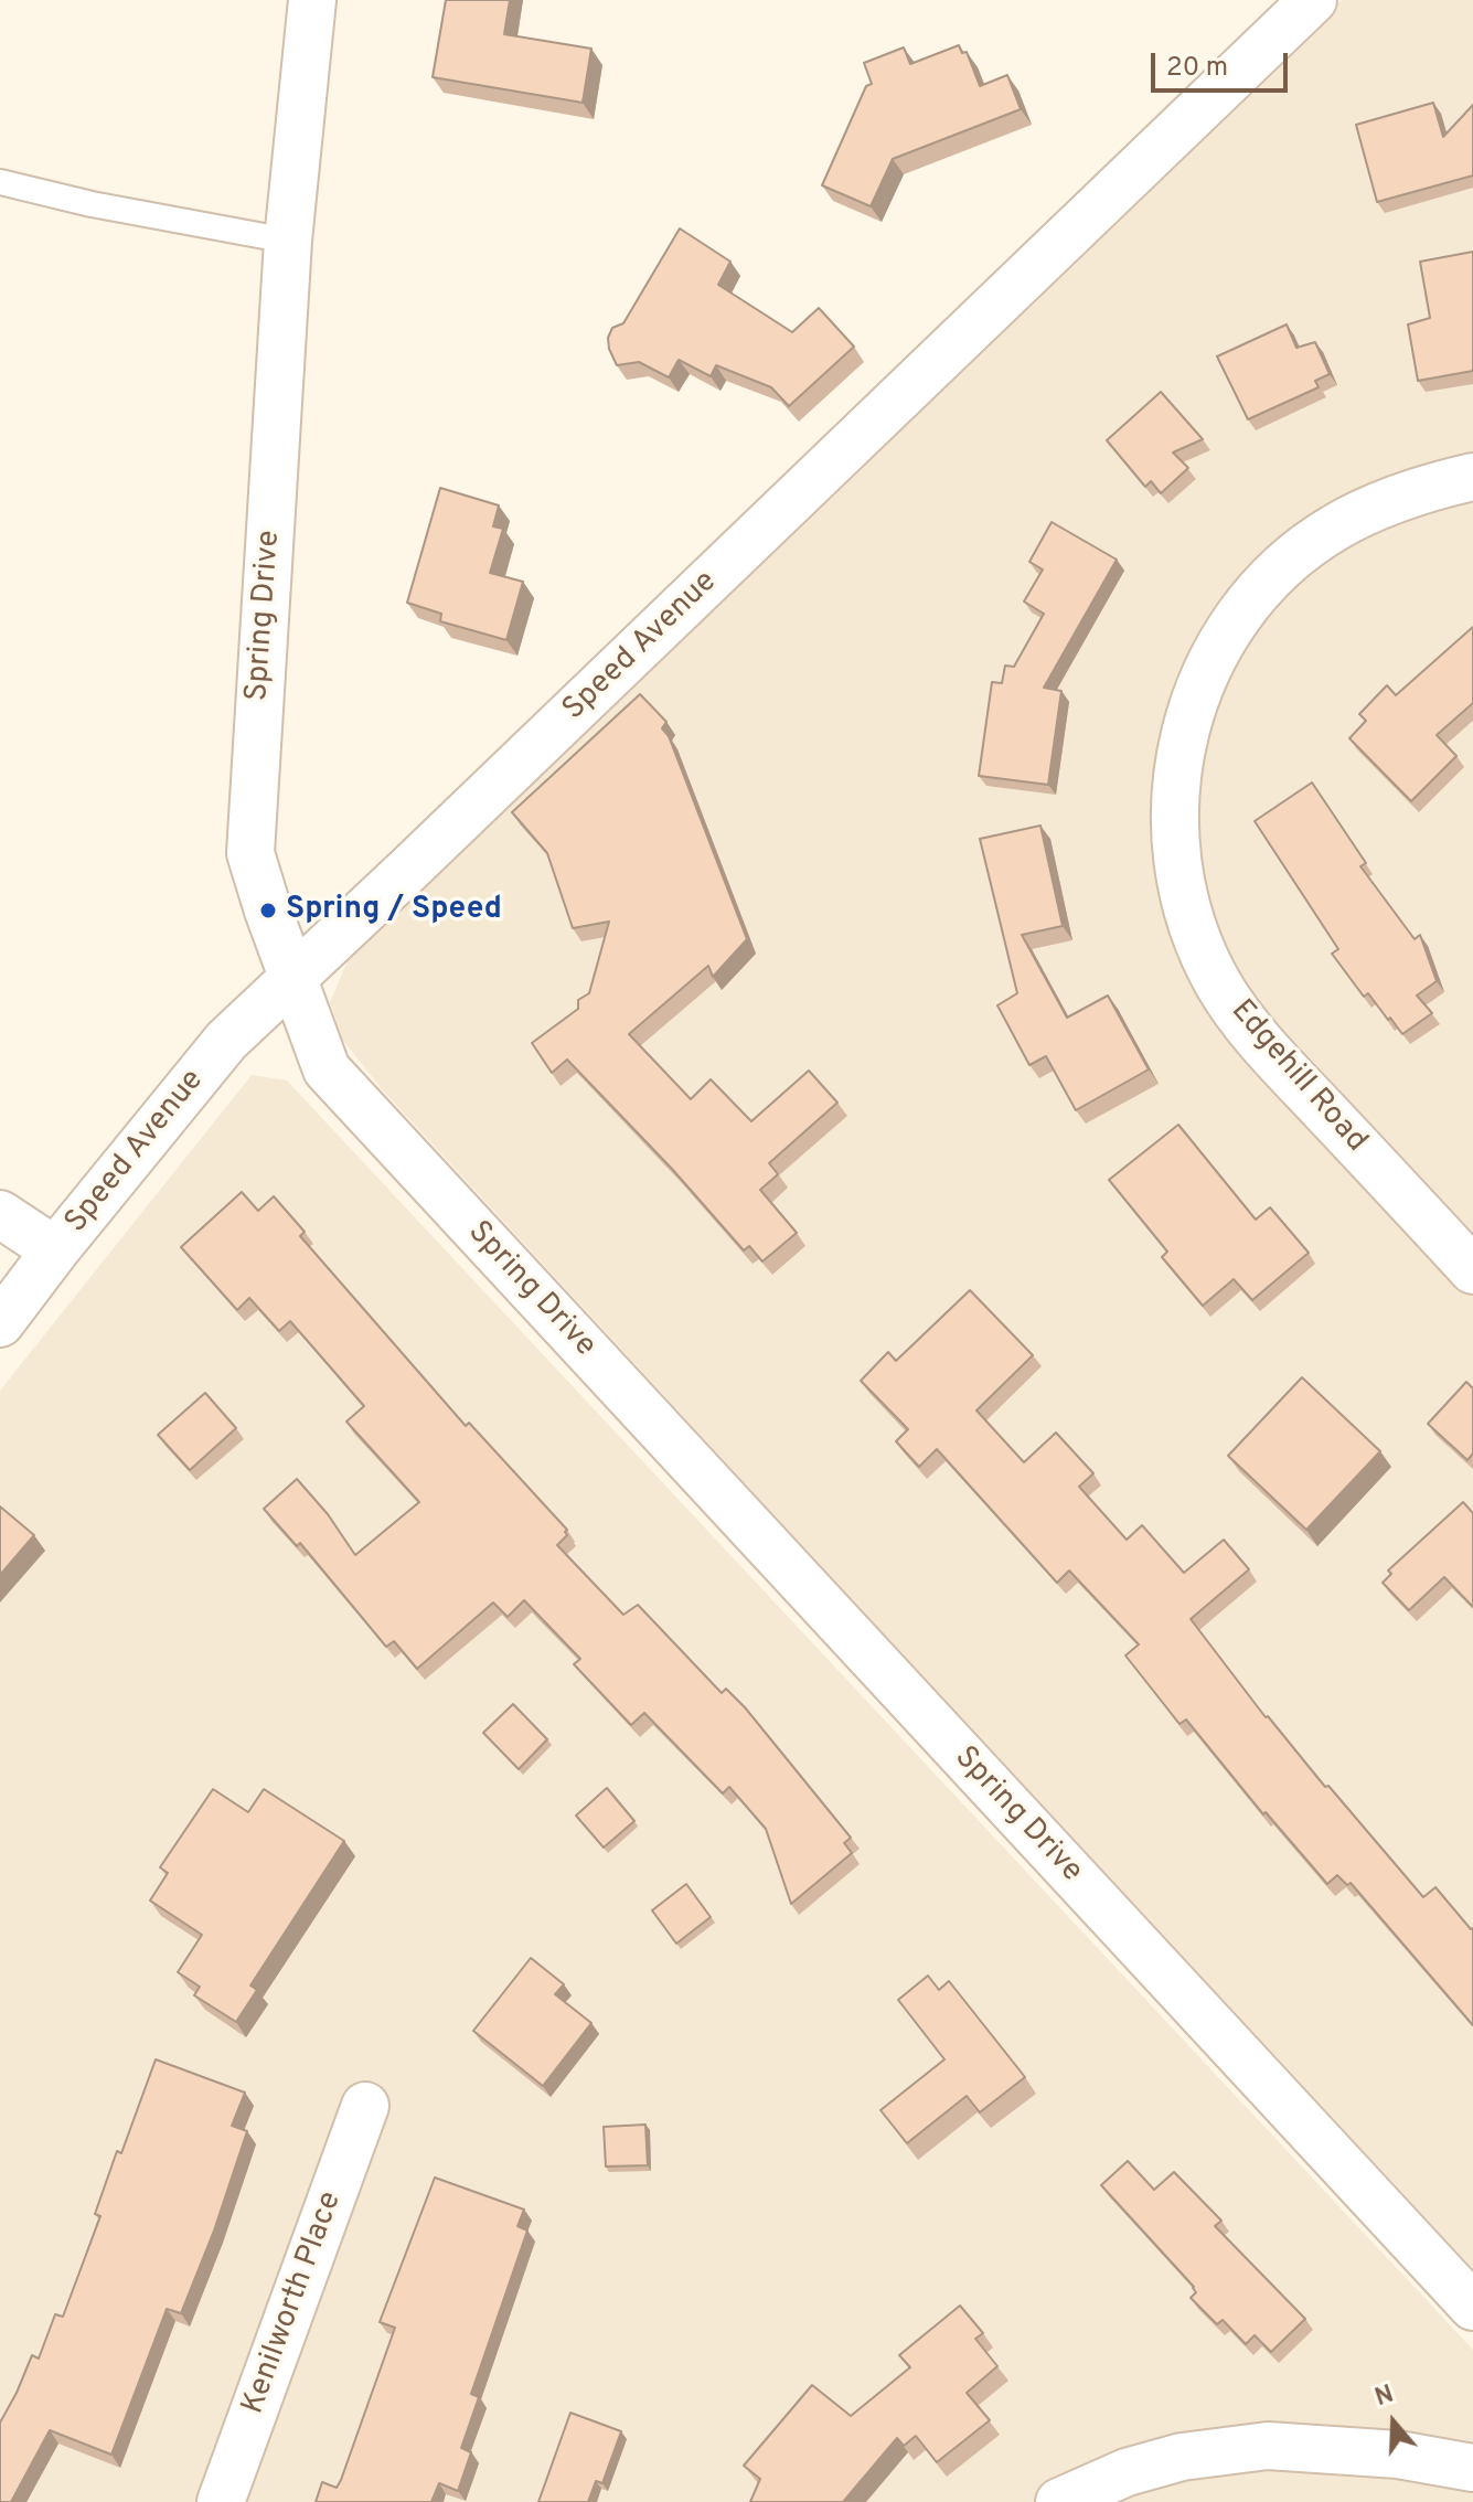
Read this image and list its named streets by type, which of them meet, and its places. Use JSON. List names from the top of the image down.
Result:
{
  "streets": {
    "street": [
      "Spring Drive",
      "Speed Avenue",
      "Edgehill Road",
      "Kenilworth Place"
    ]
  },
  "crossings": [
    ["Spring Drive", "Speed Avenue"]
  ],
  "places": ["Spring / Speed"],
  "scale_bar": "20 m",
  "north": "top"
}
